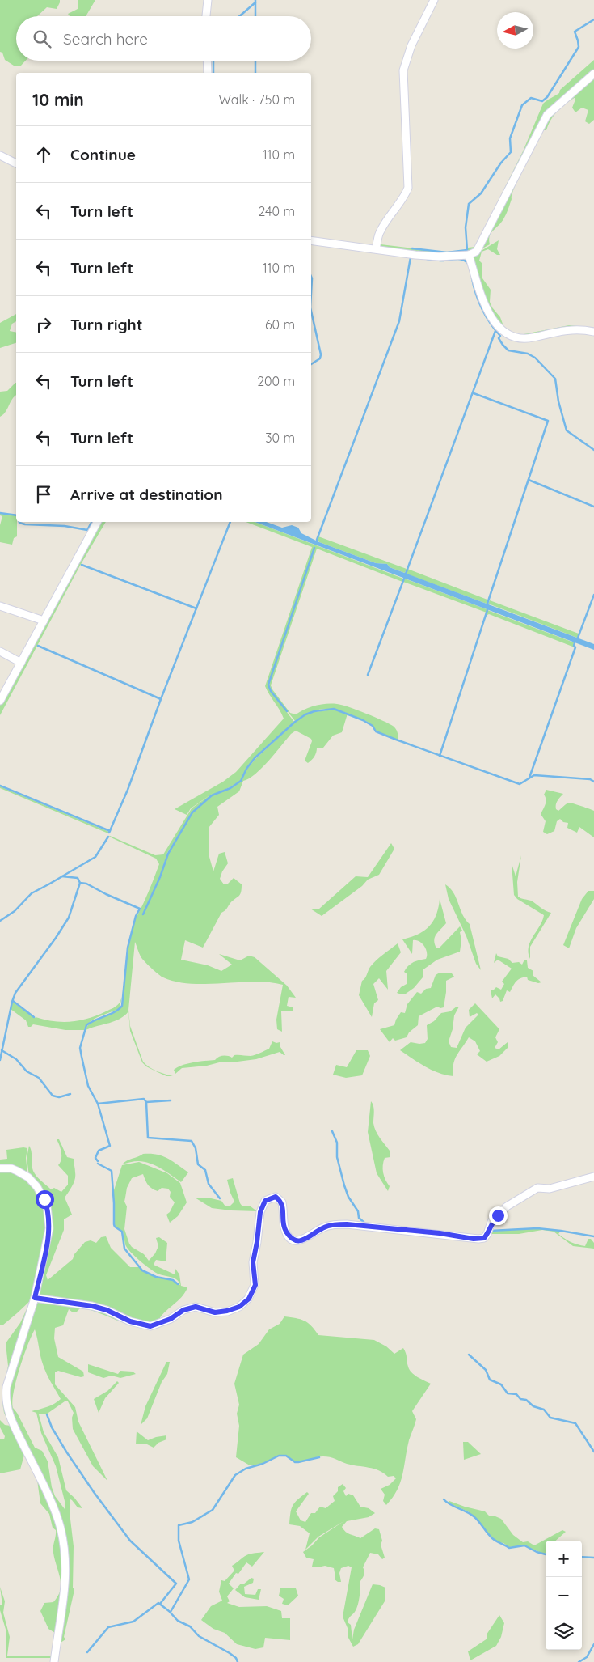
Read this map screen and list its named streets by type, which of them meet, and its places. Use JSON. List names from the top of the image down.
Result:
{
  "north": "left",
  "page": {
    "search": "Search here",
    "heading": ["10 min", "Walk · 750 m"],
    "list": [
      ["Continue", "110 m"],
      ["Turn left", "240 m"],
      ["Turn left", "110 m"],
      ["Turn right", "60 m"],
      ["Turn left", "200 m"],
      ["Turn left", "30 m"],
      "Arrive at destination"
    ],
    "map_buttons": ["+", "−"]
  }
}
